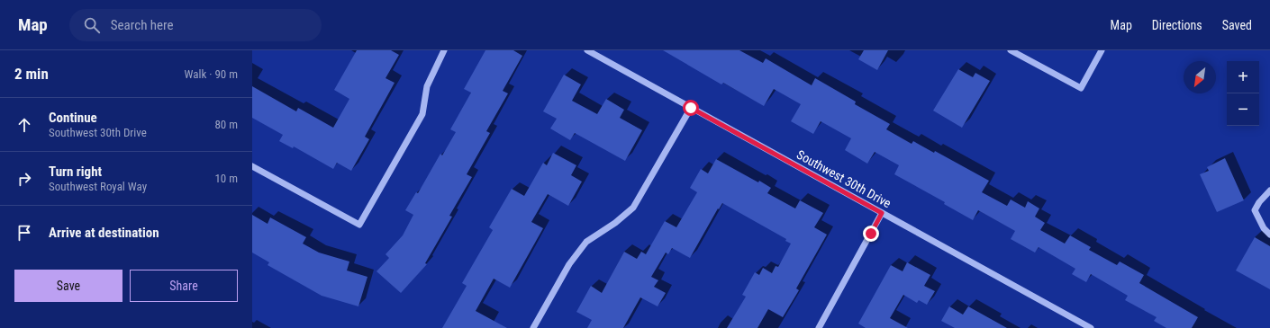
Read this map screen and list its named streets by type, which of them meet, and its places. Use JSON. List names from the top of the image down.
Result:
{
  "streets": {
    "street": ["Southwest 30th Drive"]
  },
  "north": "bottom left",
  "page": {
    "header": "Map",
    "search": "Search here",
    "nav": ["Map", "Directions", "Saved"],
    "heading": ["2 min", "Walk · 90 m"],
    "map_buttons": ["+", "−"],
    "list": [
      ["Continue", "Southwest 30th Drive", "80 m"],
      ["Turn right", "Southwest Royal Way", "10 m"],
      "Arrive at destination"
    ],
    "buttons": ["Save", "Share"]
  }
}
